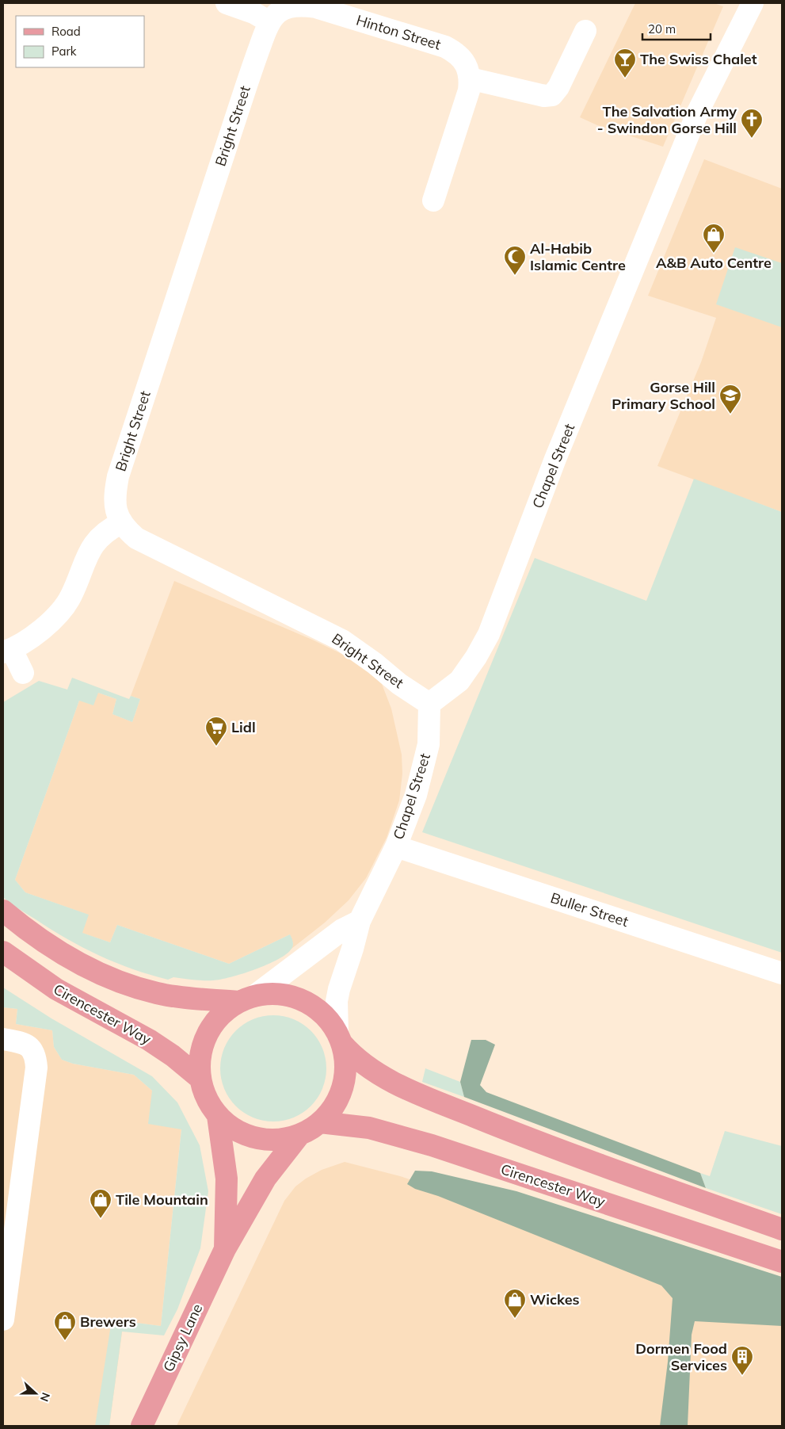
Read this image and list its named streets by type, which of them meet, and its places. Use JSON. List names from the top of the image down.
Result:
{
  "streets": {
    "main road": ["Cirencester Way", "Gipsy Lane"],
    "street": [
      "Hinton Street",
      "Bright Street",
      "Chapel Street",
      "Buller Street"
    ]
  },
  "crossings": [
    ["Hinton Street", "Bright Street"],
    ["Bright Street", "Chapel Street"],
    ["Chapel Street", "Buller Street"]
  ],
  "places": {
    "bar": ["The Swiss Chalet"],
    "church": ["The Salvation Army - Swindon Gorse Hill"],
    "shop": [
      "A&B Auto Centre",
      "Tile Mountain",
      "Wickes",
      "Brewers"
    ],
    "mosque": ["Al-Habib Islamic Centre"],
    "school or university": ["Gorse Hill Primary School"],
    "supermarket": ["Lidl"],
    "building": ["Dormen Food Services"]
  },
  "legend": ["Road", "Park"],
  "scale_bar": "20 m",
  "north": "right"
}
